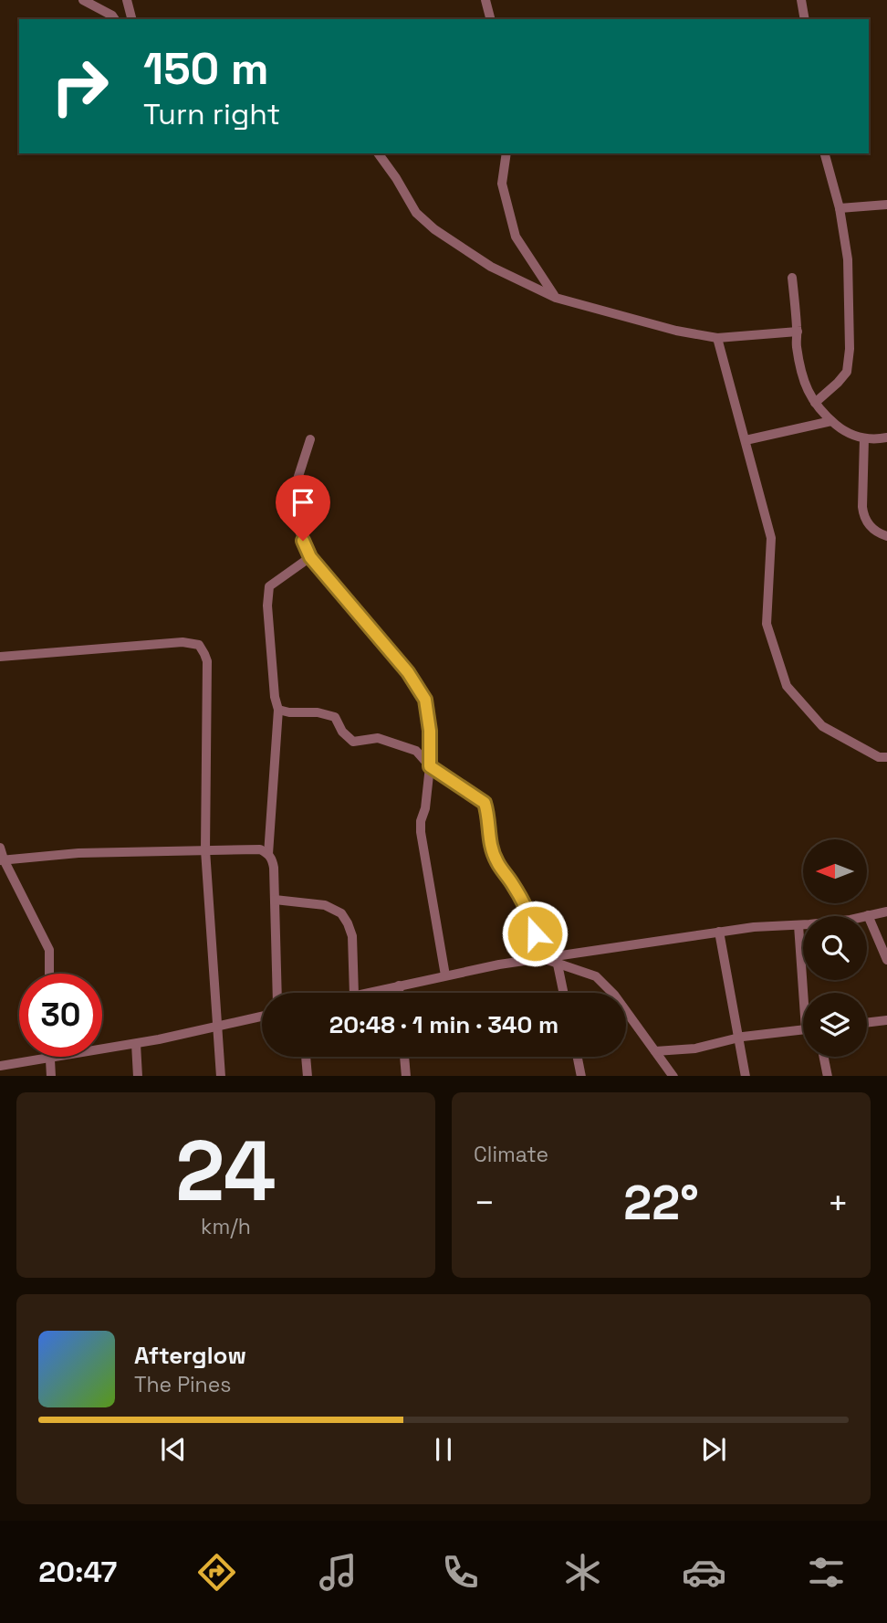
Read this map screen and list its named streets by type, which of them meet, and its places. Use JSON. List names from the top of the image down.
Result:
{
  "north": "left",
  "page": {
    "turn": ["150 m", "Turn right"],
    "limit": "30",
    "trip": "20:48 · 1 min · 340 m",
    "tile": [
      ["24", "km/h"],
      "Climate"
    ],
    "heat": ["−", "22°", "+"],
    "song": ["Afterglow", "The Pines"],
    "tabs": "20:47"
  }
}
